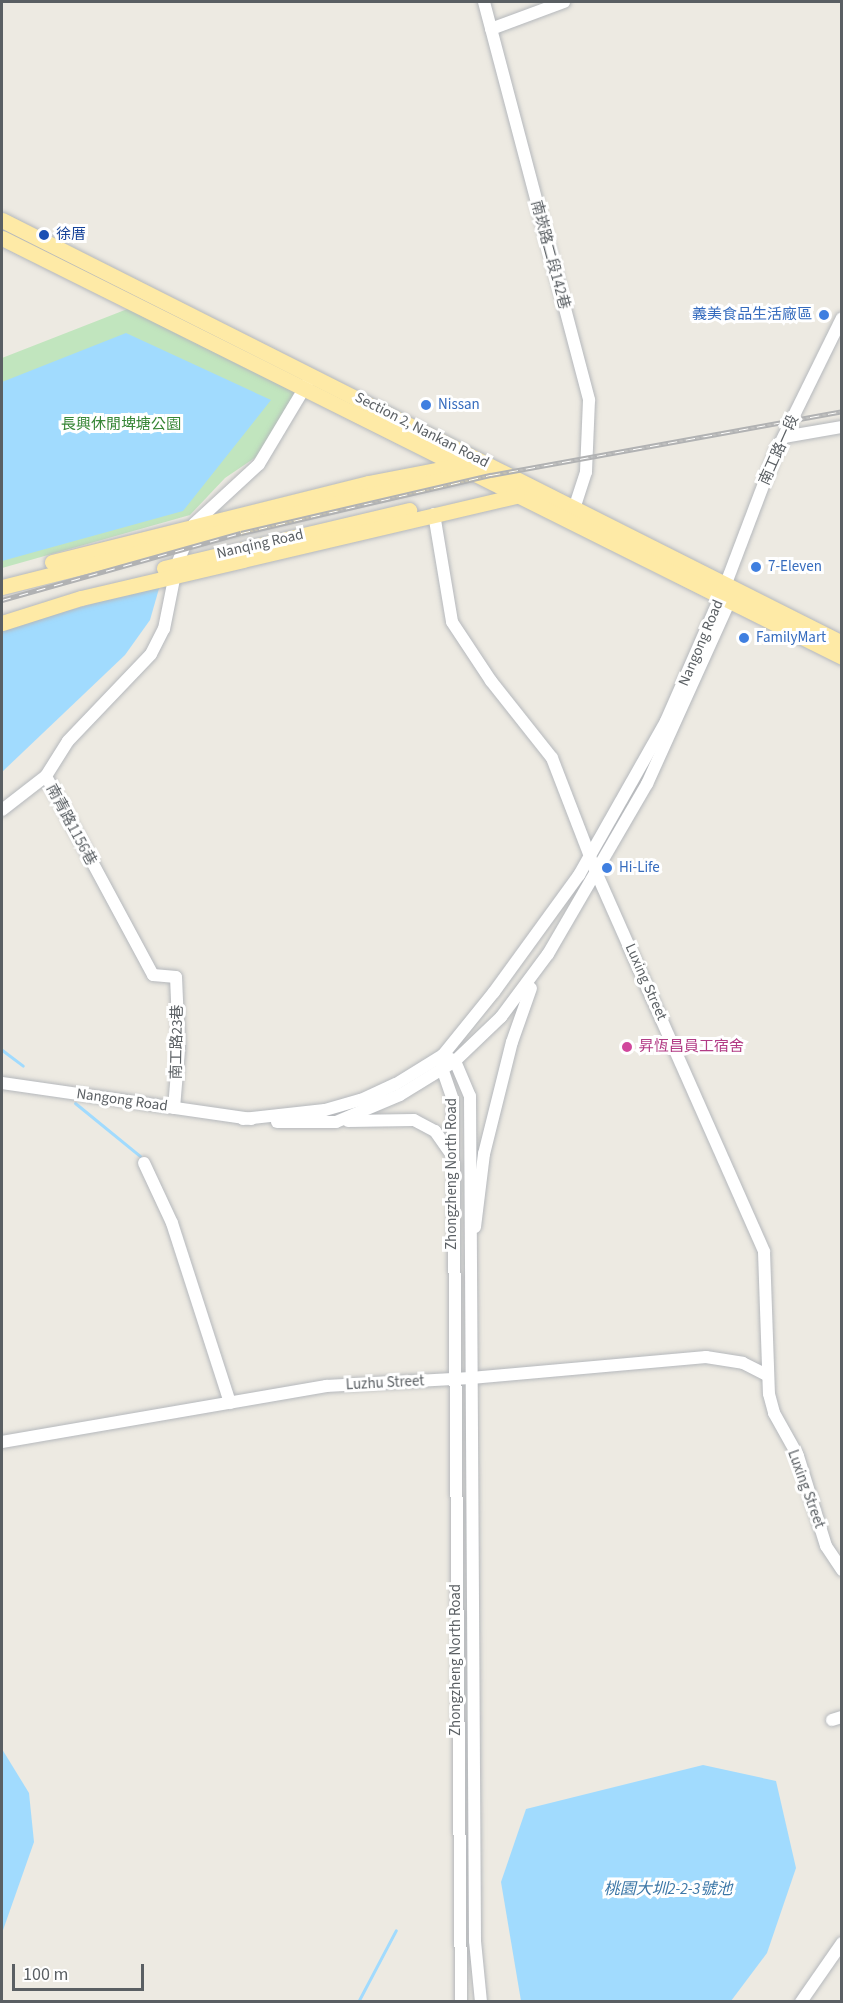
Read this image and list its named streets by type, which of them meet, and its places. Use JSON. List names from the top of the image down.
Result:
{
  "streets": {
    "main road": ["Section 2, Nankan Road", "Nanqing Road"],
    "street": [
      "南崁路二段142巷",
      "南工路一段",
      "Nangong Road",
      "南青路1156巷",
      "Luxing Street",
      "南工路23巷",
      "Zhongzheng North Road",
      "Luzhu Street"
    ]
  },
  "crossings": [
    ["南崁路二段142巷", "Section 2, Nankan Road"],
    ["Section 2, Nankan Road", "南工路一段"],
    ["Section 2, Nankan Road", "Nanqing Road"],
    ["Section 2, Nankan Road", "Nangong Road"],
    ["南工路一段", "Nangong Road"],
    ["Nanqing Road", "南青路1156巷"],
    ["Nangong Road", "Luxing Street"],
    ["Nangong Road", "南工路23巷"],
    ["Nangong Road", "Zhongzheng North Road"],
    ["南青路1156巷", "南工路23巷"],
    ["Luxing Street", "Luzhu Street"],
    ["Zhongzheng North Road", "Luzhu Street"]
  ],
  "water": ["桃園大圳2-2-3號池"],
  "parks": ["長興休閒埤塘公園"],
  "places": [
    "徐厝",
    "義美食品生活廠區",
    "Nissan",
    "7-Eleven",
    "FamilyMart",
    "Hi-Life",
    "昇恆昌員工宿舍"
  ],
  "scale_bar": "100 m"
}
